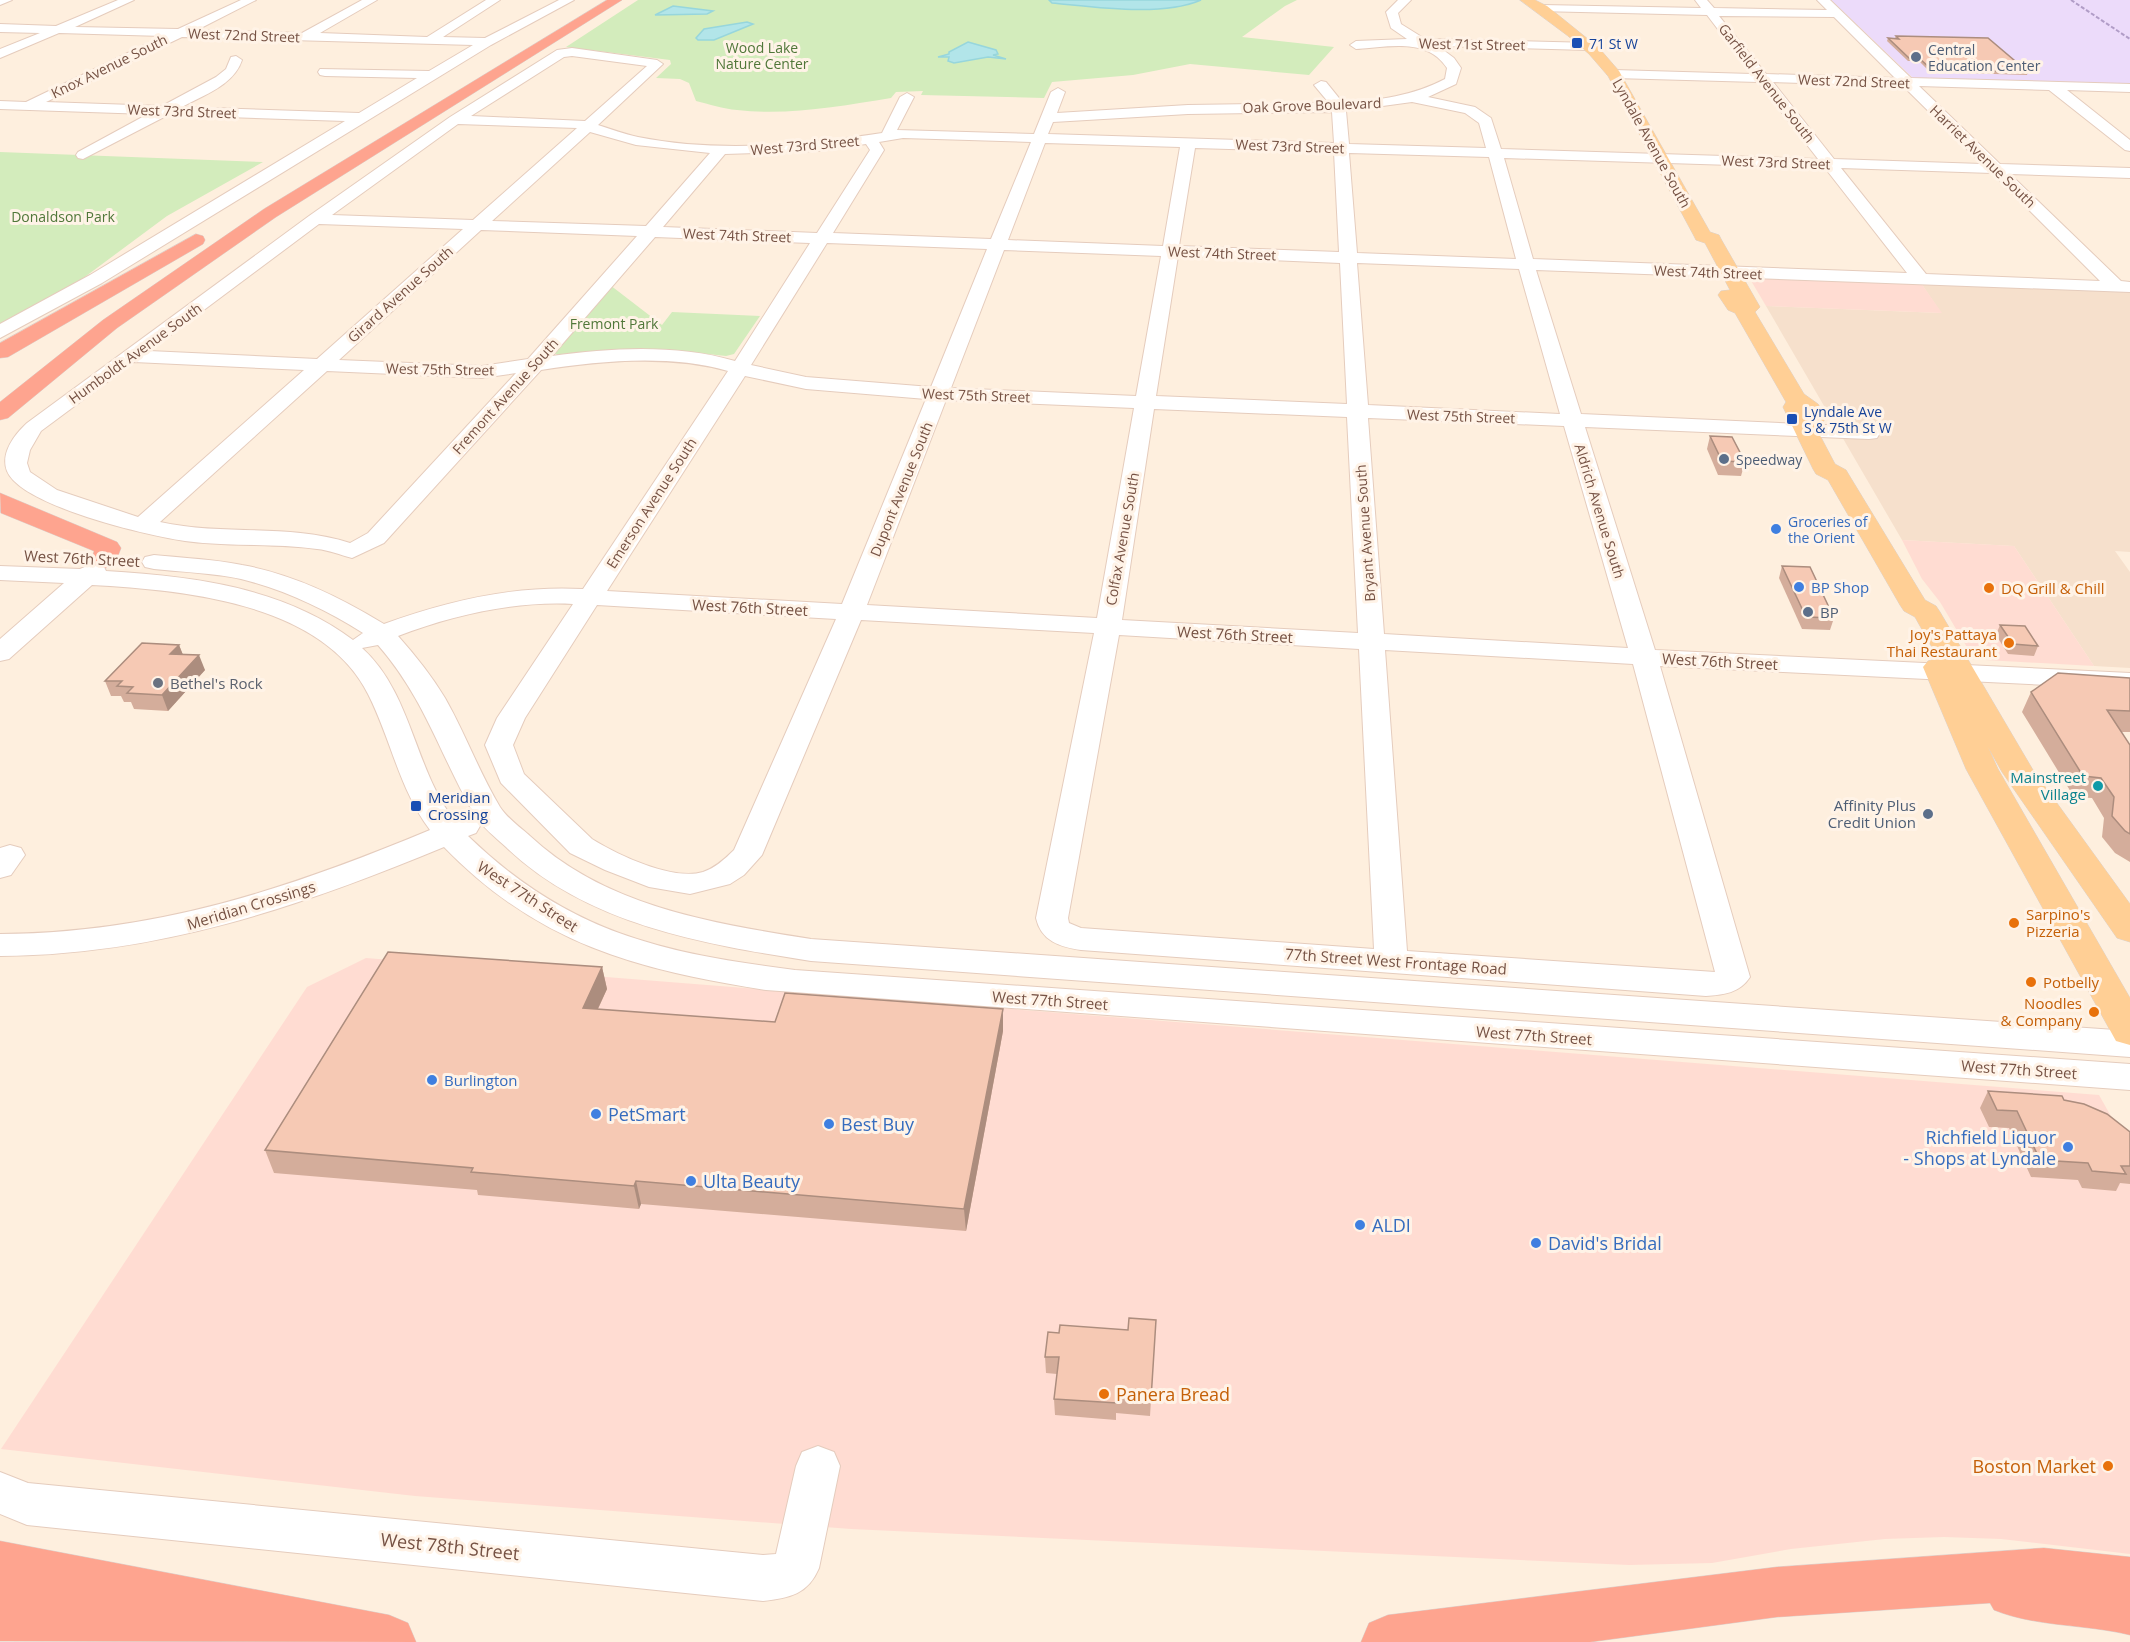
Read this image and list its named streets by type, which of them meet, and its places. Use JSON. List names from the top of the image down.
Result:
{
  "streets": {
    "main road": ["Lyndale Avenue South"],
    "street": [
      "West 72nd Street",
      "West 71st Street",
      "Knox Avenue South",
      "Garfield Avenue South",
      "Oak Grove Boulevard",
      "West 73rd Street",
      "Harriet Avenue South",
      "West 74th Street",
      "Girard Avenue South",
      "Humboldt Avenue South",
      "West 75th Street",
      "Fremont Avenue South",
      "Dupont Avenue South",
      "Emerson Avenue South",
      "Aldrich Avenue South",
      "Bryant Avenue South",
      "Colfax Avenue South",
      "West 76th Street",
      "West 77th Street",
      "Meridian Crossings",
      "77th Street West Frontage Road",
      "West 78th Street"
    ]
  },
  "crossings": [
    ["West 72nd Street", "Knox Avenue South"],
    ["West 72nd Street", "Garfield Avenue South"],
    ["West 72nd Street", "Lyndale Avenue South"],
    ["West 72nd Street", "Harriet Avenue South"],
    ["West 71st Street", "Oak Grove Boulevard"],
    ["West 71st Street", "Lyndale Avenue South"],
    ["Knox Avenue South", "West 73rd Street"],
    ["Garfield Avenue South", "West 73rd Street"],
    ["Garfield Avenue South", "West 74th Street"],
    ["Oak Grove Boulevard", "Dupont Avenue South"],
    ["Oak Grove Boulevard", "Aldrich Avenue South"],
    ["Oak Grove Boulevard", "Bryant Avenue South"],
    ["West 73rd Street", "Lyndale Avenue South"],
    ["West 73rd Street", "Harriet Avenue South"],
    ["West 73rd Street", "Girard Avenue South"],
    ["West 73rd Street", "Humboldt Avenue South"],
    ["West 73rd Street", "Fremont Avenue South"],
    ["West 73rd Street", "Dupont Avenue South"],
    ["West 73rd Street", "Emerson Avenue South"],
    ["West 73rd Street", "Aldrich Avenue South"],
    ["West 73rd Street", "Bryant Avenue South"],
    ["West 73rd Street", "Colfax Avenue South"],
    ["Lyndale Avenue South", "West 74th Street"],
    ["Lyndale Avenue South", "West 75th Street"],
    ["Lyndale Avenue South", "West 76th Street"],
    ["Harriet Avenue South", "West 74th Street"],
    ["West 74th Street", "Girard Avenue South"],
    ["West 74th Street", "Humboldt Avenue South"],
    ["West 74th Street", "Fremont Avenue South"],
    ["West 74th Street", "Dupont Avenue South"],
    ["West 74th Street", "Emerson Avenue South"],
    ["West 74th Street", "Aldrich Avenue South"],
    ["West 74th Street", "Bryant Avenue South"],
    ["West 74th Street", "Colfax Avenue South"],
    ["Girard Avenue South", "Humboldt Avenue South"],
    ["Girard Avenue South", "West 75th Street"],
    ["Humboldt Avenue South", "West 75th Street"],
    ["Humboldt Avenue South", "Fremont Avenue South"],
    ["West 75th Street", "Fremont Avenue South"],
    ["West 75th Street", "Dupont Avenue South"],
    ["West 75th Street", "Emerson Avenue South"],
    ["West 75th Street", "Aldrich Avenue South"],
    ["West 75th Street", "Bryant Avenue South"],
    ["West 75th Street", "Colfax Avenue South"],
    ["Dupont Avenue South", "Emerson Avenue South"],
    ["Dupont Avenue South", "West 76th Street"],
    ["Emerson Avenue South", "West 76th Street"],
    ["Aldrich Avenue South", "West 76th Street"],
    ["Aldrich Avenue South", "77th Street West Frontage Road"],
    ["Bryant Avenue South", "West 76th Street"],
    ["Bryant Avenue South", "77th Street West Frontage Road"],
    ["Colfax Avenue South", "West 76th Street"],
    ["Colfax Avenue South", "77th Street West Frontage Road"],
    ["West 76th Street", "West 77th Street"],
    ["West 77th Street", "Meridian Crossings"]
  ],
  "parks": ["Wood Lake Nature Center", "Donaldson Park", "Fremont Park"],
  "places": {
    "transit": ["71 St W", "Lyndale Ave S & 75th St W", "Meridian Crossing"],
    "other": [
      "Central Education Center",
      "Speedway",
      "Groceries of the Orient",
      "BP Shop",
      "DQ Grill & Chill",
      "BP",
      "Joy's Pattaya Thai Restaurant",
      "Bethel's Rock",
      "Mainstreet Village",
      "Affinity Plus Credit Union",
      "Sarpino's Pizzeria",
      "Potbelly",
      "Noodles & Company",
      "Burlington",
      "PetSmart",
      "Best Buy",
      "Richfield Liquor - Shops at Lyndale",
      "Ulta Beauty",
      "ALDI",
      "David's Bridal",
      "Panera Bread",
      "Boston Market"
    ]
  }
}
